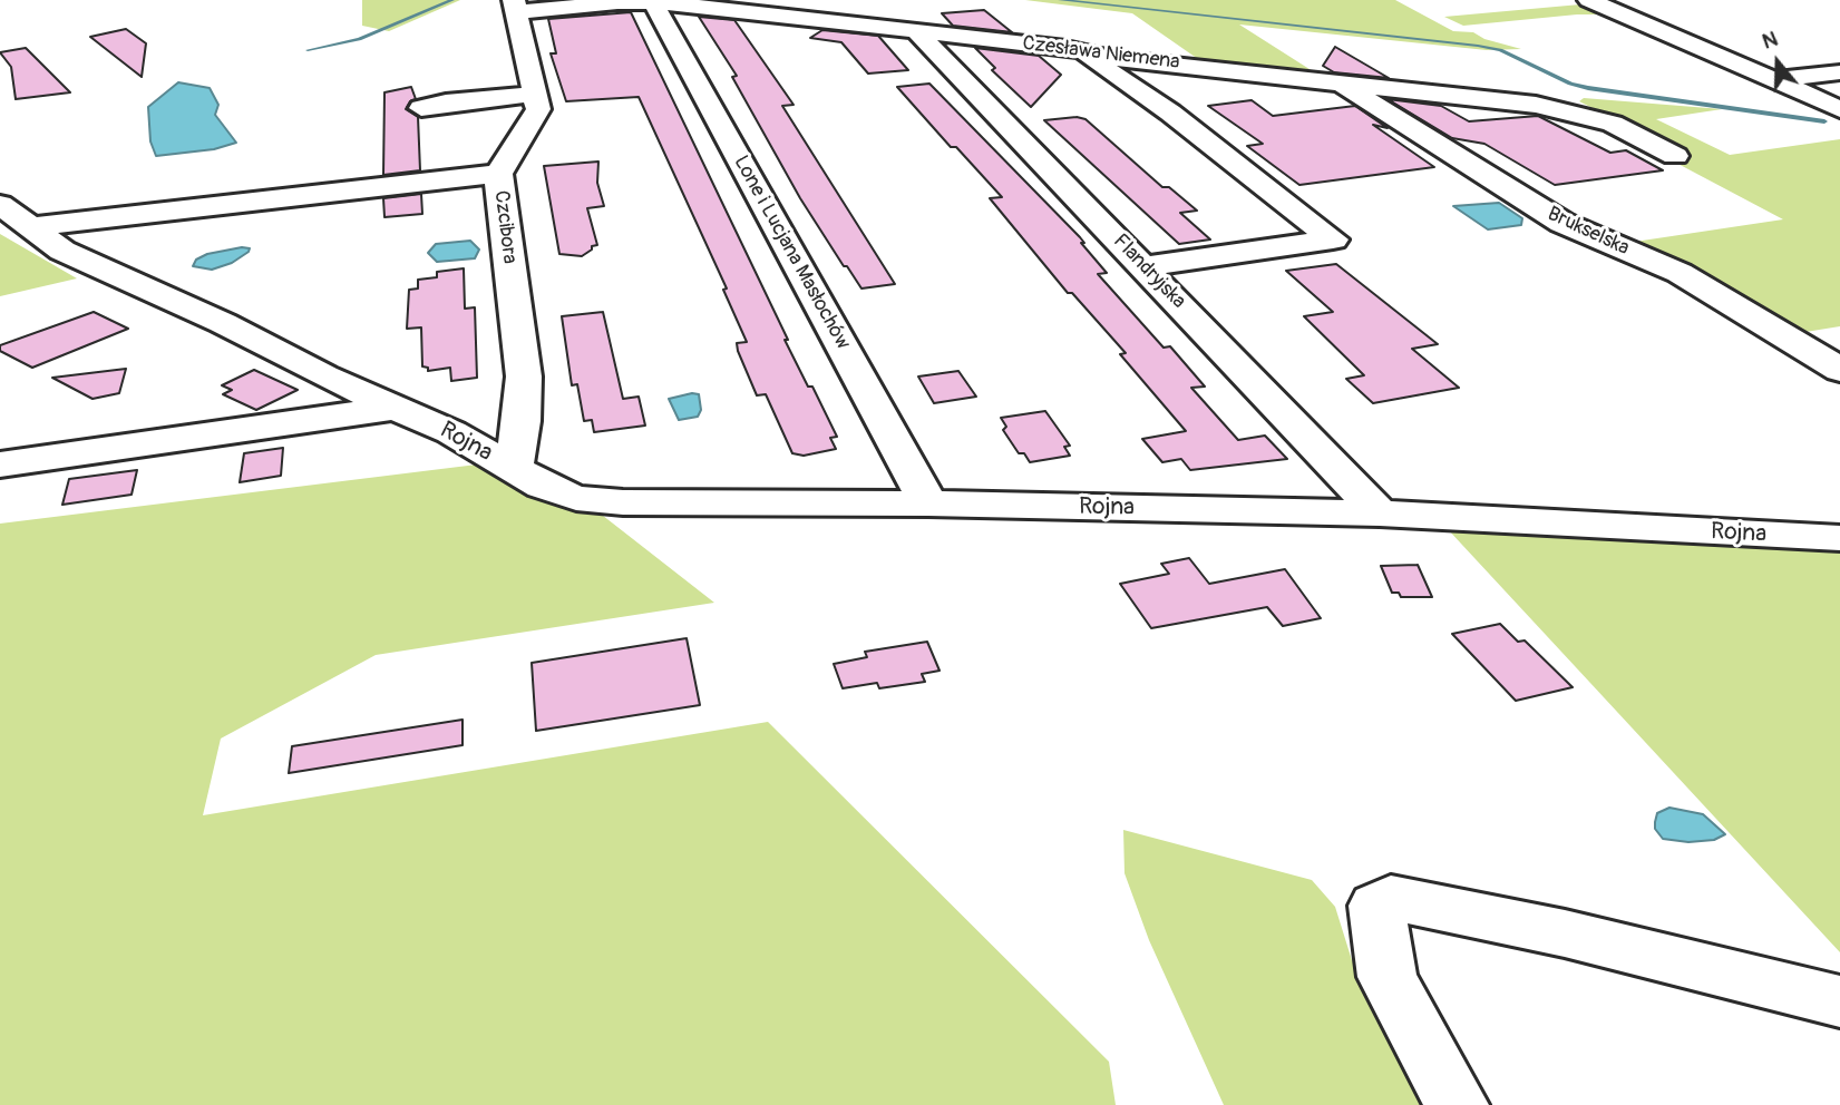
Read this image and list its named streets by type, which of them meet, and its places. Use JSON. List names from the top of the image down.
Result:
{
  "streets": {
    "street": [
      "Czesława Niemena",
      "Czcibora",
      "Brukselska",
      "Lone i Lucjana Masłochów",
      "Flandryjska",
      "Rojna"
    ]
  },
  "crossings": [
    ["Czesława Niemena", "Czcibora"],
    ["Czesława Niemena", "Brukselska"],
    ["Czesława Niemena", "Lone i Lucjana Masłochów"],
    ["Czesława Niemena", "Flandryjska"],
    ["Czcibora", "Rojna"],
    ["Lone i Lucjana Masłochów", "Rojna"],
    ["Flandryjska", "Rojna"]
  ],
  "north": "top"
}
